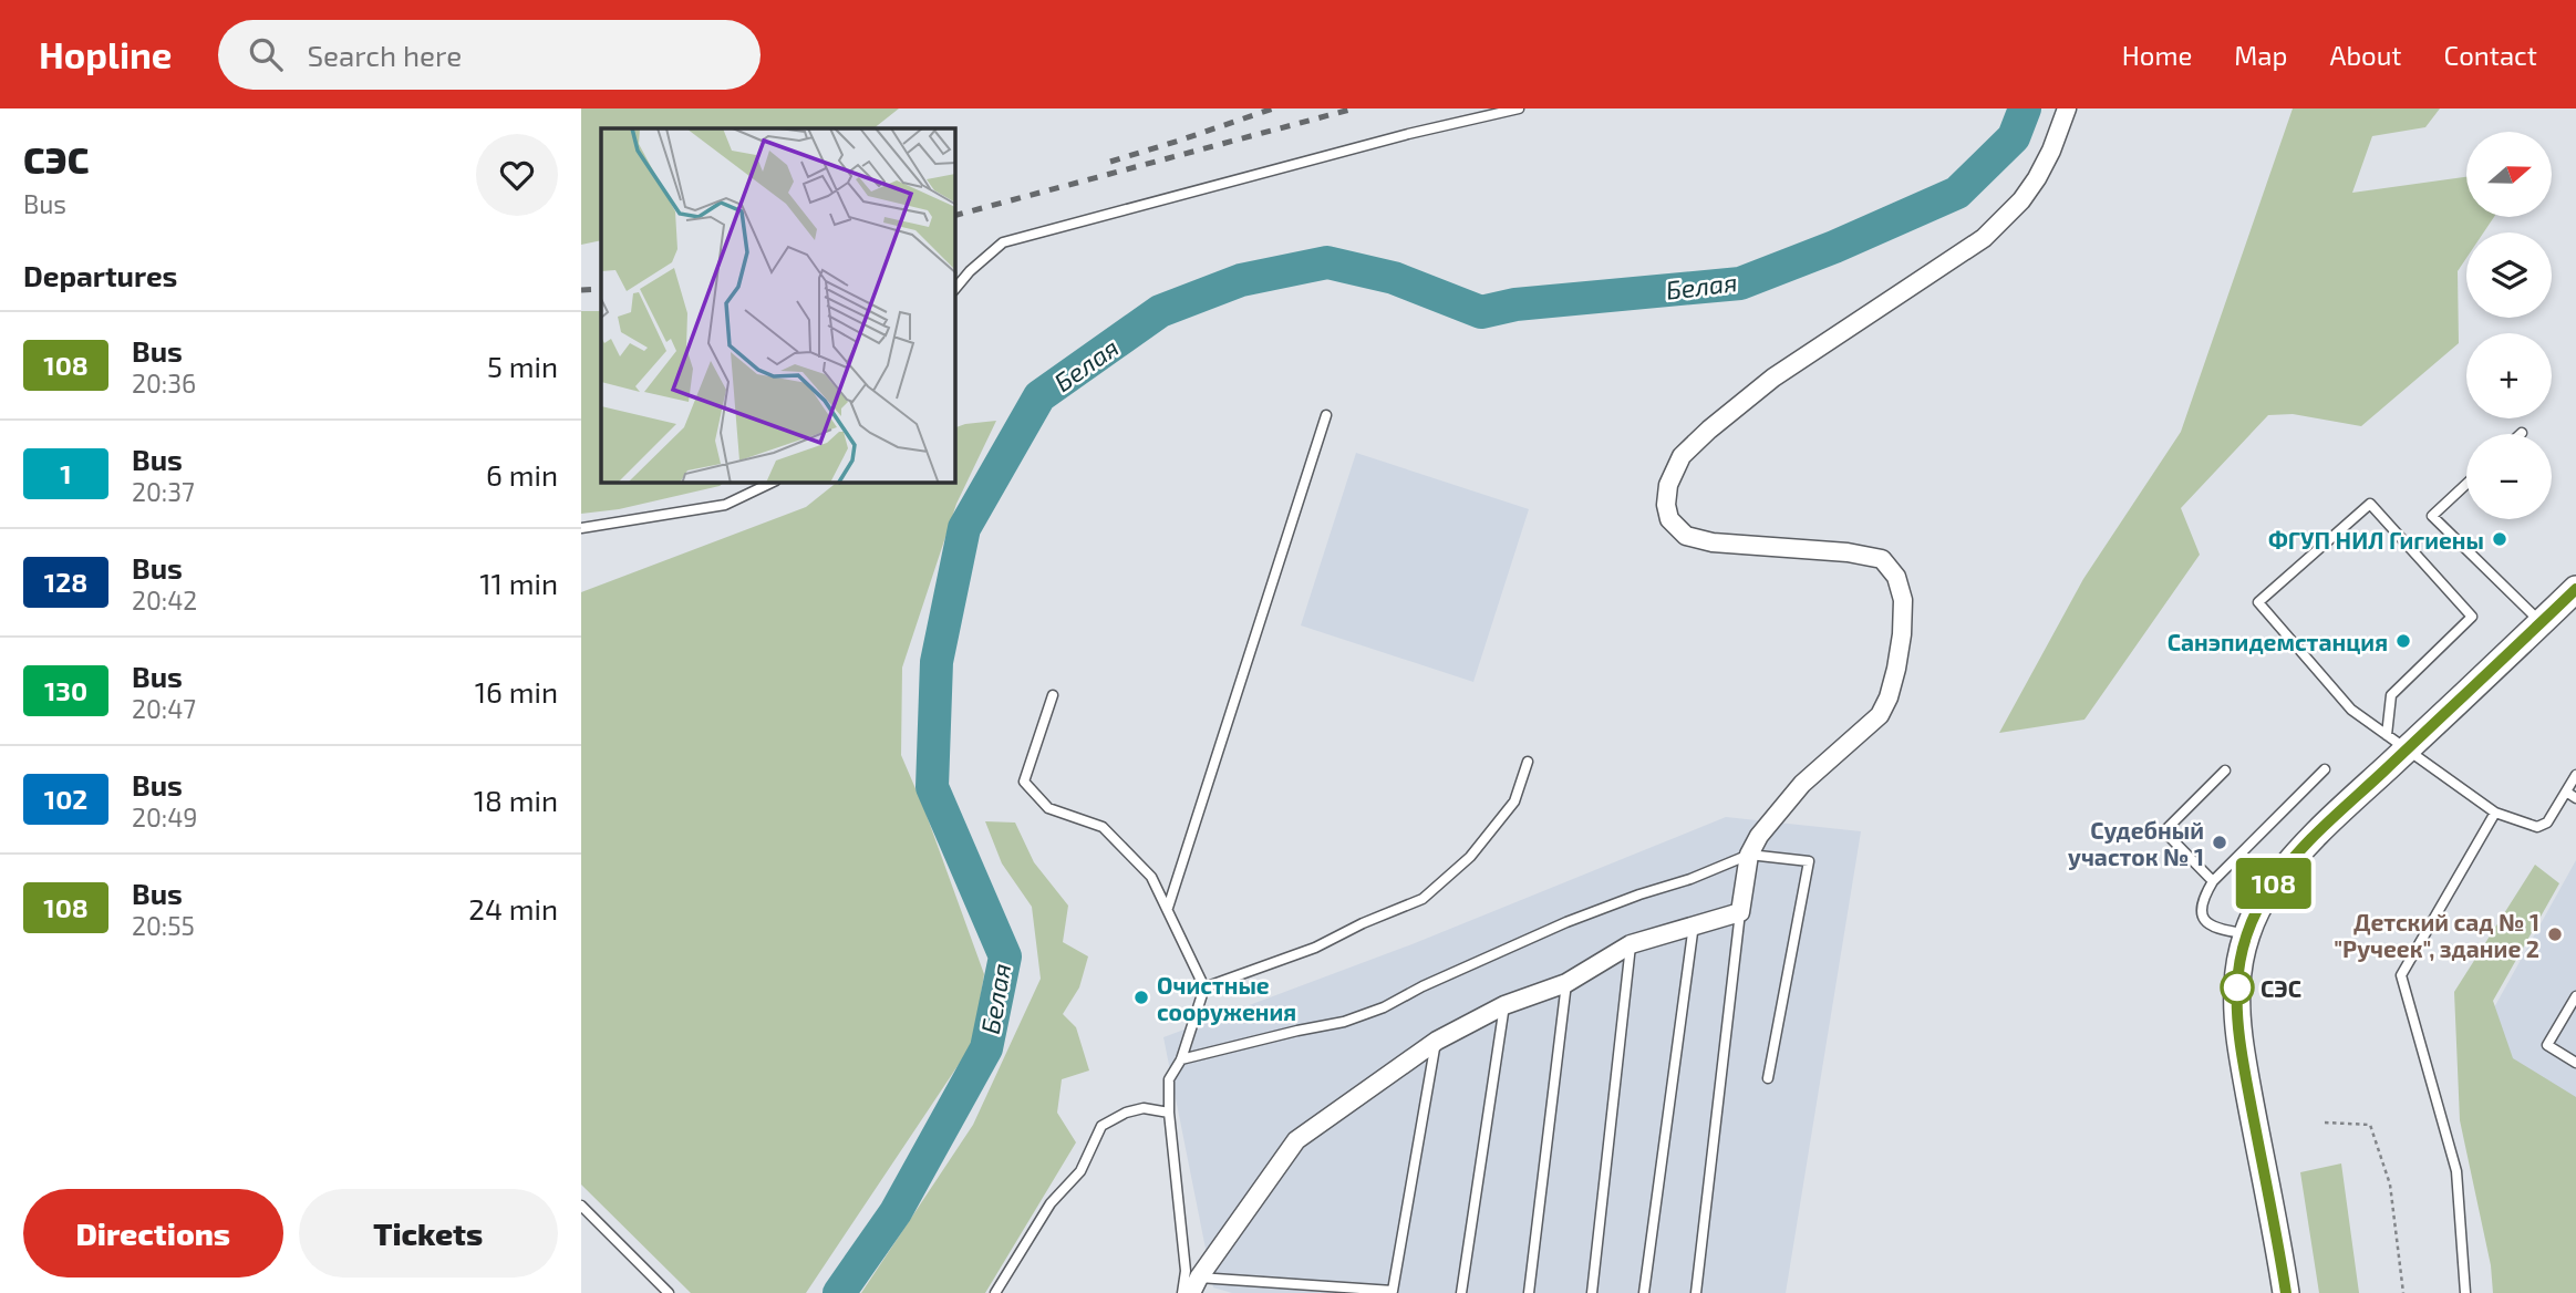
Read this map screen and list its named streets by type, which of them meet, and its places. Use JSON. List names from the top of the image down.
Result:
{
  "water": ["Белая"],
  "places": [
    "ФГУП НИЛ Гигиены",
    "Санэпидемстанция",
    "Судебный участок № 1",
    "Детский сад № 1 \"Ручеек\", здание 2",
    "СЭС",
    "Очистные сооружения"
  ],
  "lines": ["bus line 108"],
  "north": "right",
  "page": {
    "header": "Hopline",
    "search": "Search here",
    "nav": [
      "Home",
      "Map",
      "About",
      "Contact"
    ],
    "heading": [
      ["СЭС", "Bus"],
      "Departures"
    ],
    "on_map": "108",
    "map_buttons": ["+", "−"],
    "list": [
      {
        "mark": "108",
        "name": "Bus",
        "note": "20:36",
        "value": "5 min"
      },
      {
        "mark": "1",
        "name": "Bus",
        "note": "20:37",
        "value": "6 min"
      },
      {
        "mark": "128",
        "name": "Bus",
        "note": "20:42",
        "value": "11 min"
      },
      {
        "mark": "130",
        "name": "Bus",
        "note": "20:47",
        "value": "16 min"
      },
      {
        "mark": "102",
        "name": "Bus",
        "note": "20:49",
        "value": "18 min"
      },
      {
        "mark": "108",
        "name": "Bus",
        "note": "20:55",
        "value": "24 min"
      }
    ],
    "buttons": ["Directions", "Tickets"]
  }
}
